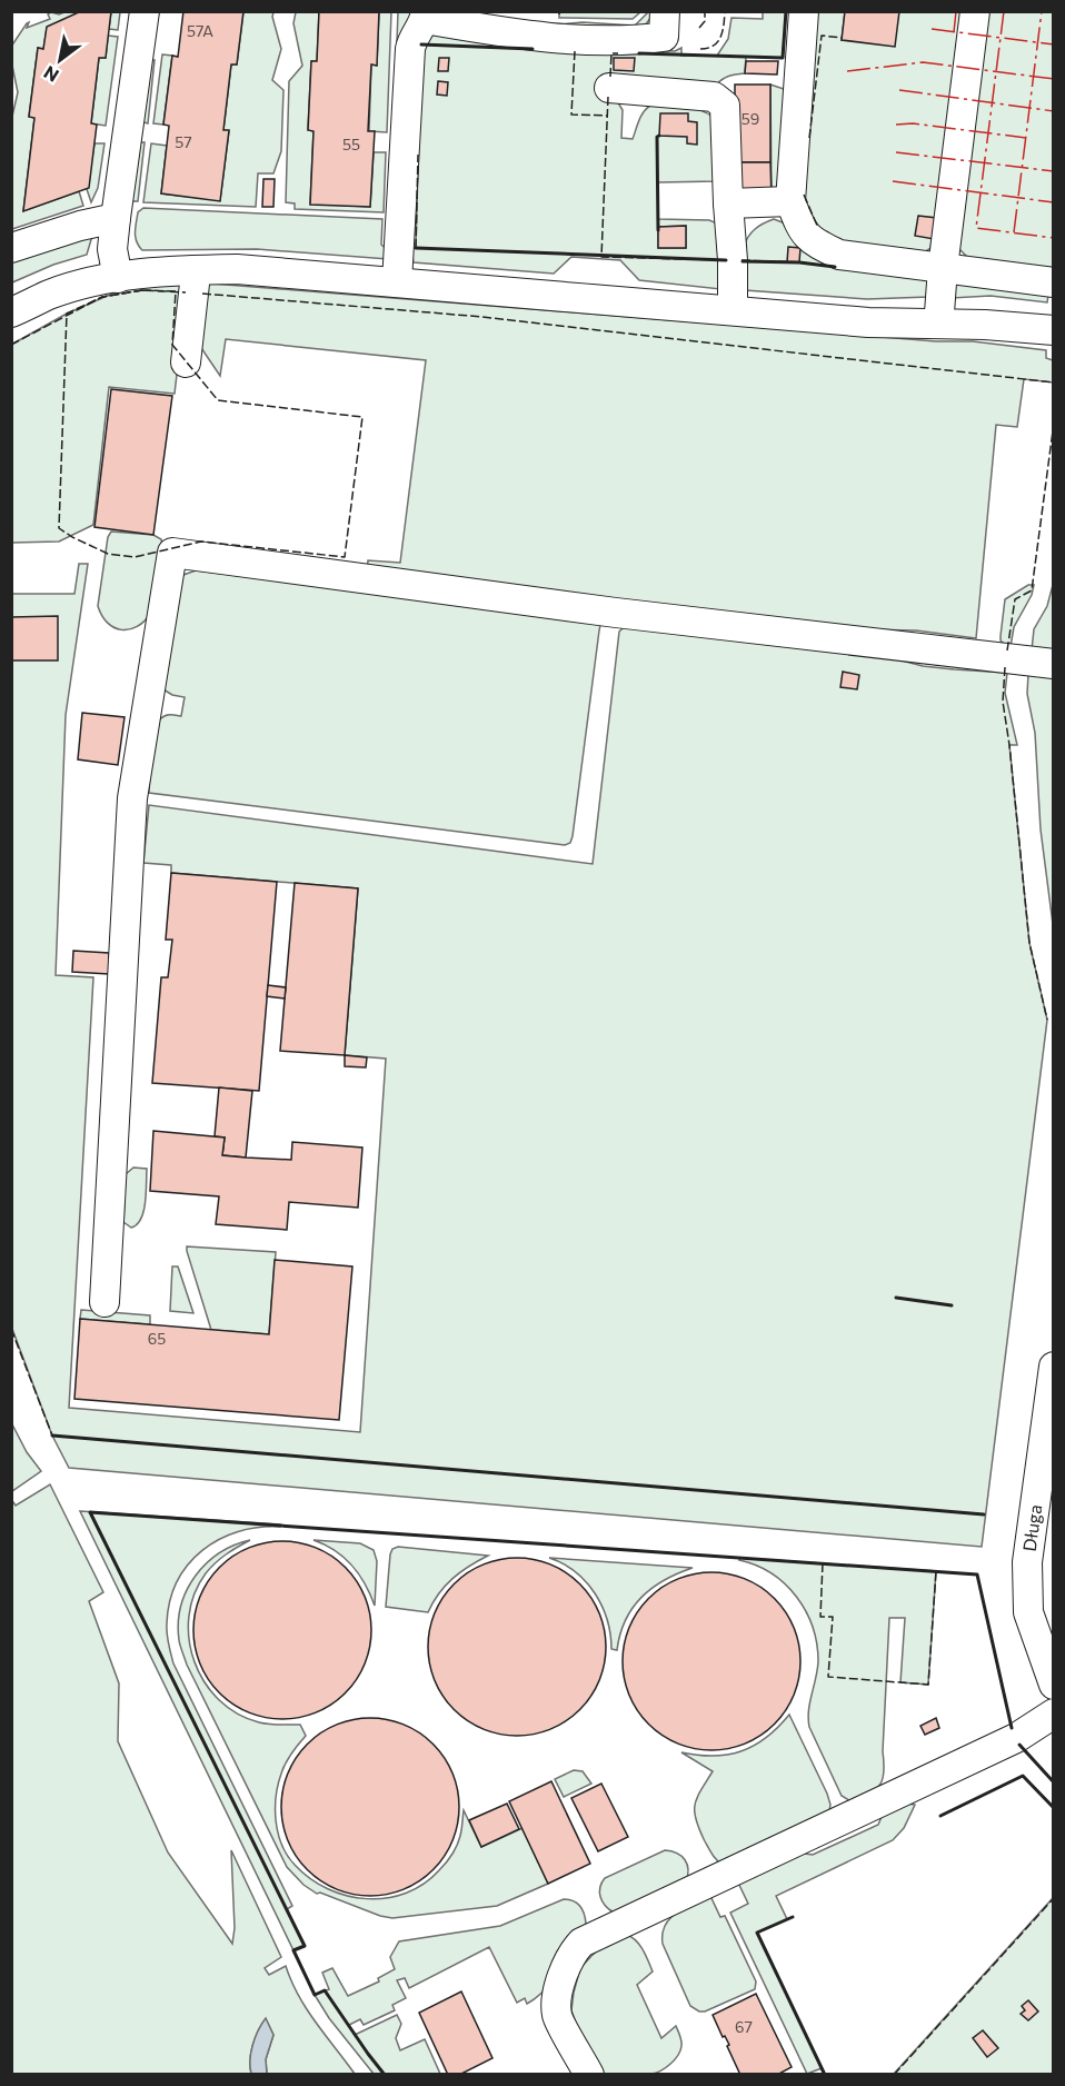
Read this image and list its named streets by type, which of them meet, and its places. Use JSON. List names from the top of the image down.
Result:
{
  "streets": {
    "street": ["Długa"]
  },
  "house_numbers": [
    "57A",
    "59",
    "57",
    "55",
    "65",
    "67"
  ],
  "north": "bottom left"
}
